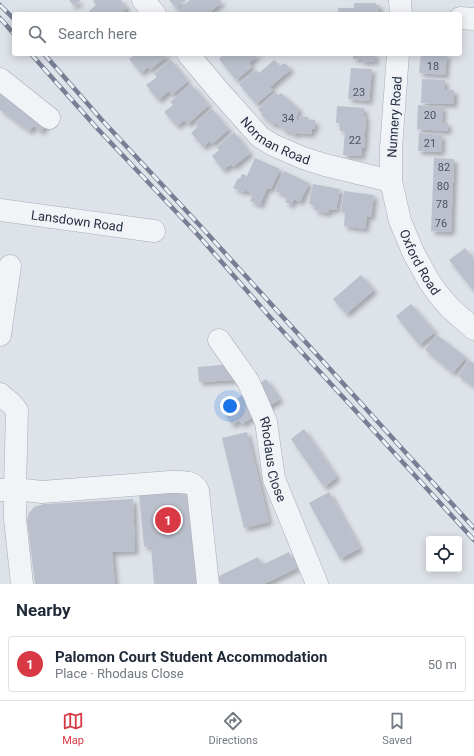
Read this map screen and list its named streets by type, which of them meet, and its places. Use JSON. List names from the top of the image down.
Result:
{
  "streets": {
    "street": [
      "Nunnery Road",
      "Norman Road",
      "Lansdown Road",
      "Oxford Road",
      "Rhodaus Close"
    ]
  },
  "crossings": [
    ["Nunnery Road", "Norman Road"],
    ["Nunnery Road", "Oxford Road"],
    ["Norman Road", "Oxford Road"]
  ],
  "house_numbers": [
    "18",
    "23",
    "20",
    "34",
    "22",
    "21",
    "82",
    "80",
    "78",
    "76"
  ],
  "page": {
    "search": "Search here",
    "pins": "1",
    "heading": "Nearby",
    "list": [
      {
        "mark": "1",
        "name": "Palomon Court Student Accommodation",
        "note": "Place · Rhodaus Close",
        "value": "50 m"
      }
    ],
    "nav": ["Map", "Directions", "Saved"]
  }
}
